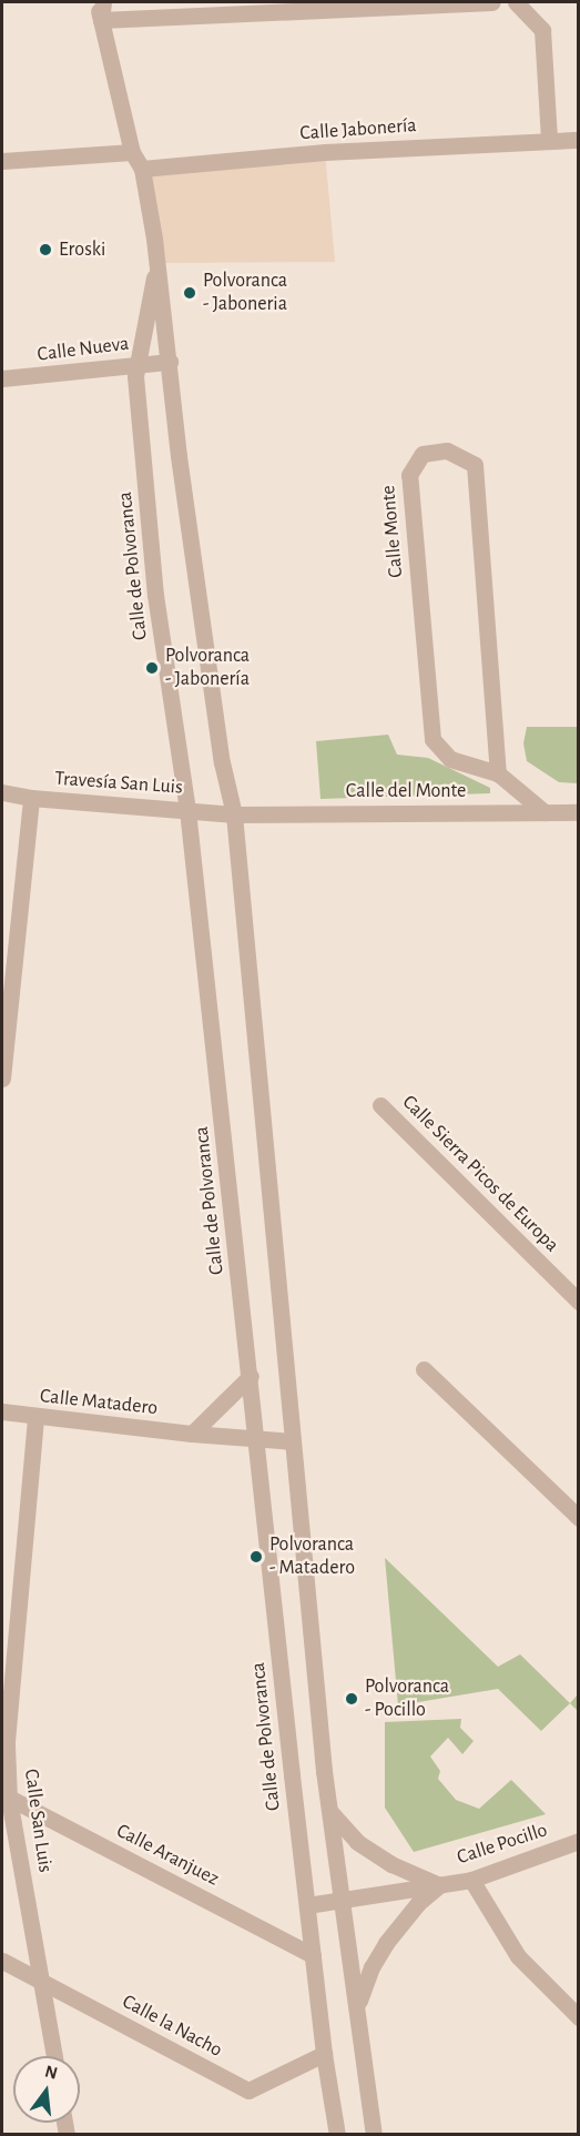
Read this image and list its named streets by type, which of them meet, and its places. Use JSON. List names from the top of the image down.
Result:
{
  "streets": {
    "street": [
      "Calle Jabonería",
      "Calle Nueva",
      "Calle Monte",
      "Calle de Polvoranca",
      "Travesía San Luis",
      "Calle del Monte",
      "Calle Sierra Picos de Europa",
      "Calle Matadero",
      "Calle San Luis",
      "Calle Pocillo",
      "Calle Aranjuez",
      "Calle la Nacho"
    ]
  },
  "crossings": [
    ["Calle Jabonería", "Calle de Polvoranca"],
    ["Calle Nueva", "Calle de Polvoranca"],
    ["Calle Monte", "Calle del Monte"],
    ["Calle de Polvoranca", "Travesía San Luis"],
    ["Calle de Polvoranca", "Calle del Monte"],
    ["Calle de Polvoranca", "Calle Matadero"],
    ["Calle de Polvoranca", "Calle Pocillo"],
    ["Calle de Polvoranca", "Calle Aranjuez"],
    ["Calle de Polvoranca", "Calle la Nacho"],
    ["Travesía San Luis", "Calle del Monte"],
    ["Calle Matadero", "Calle San Luis"],
    ["Calle San Luis", "Calle Aranjuez"],
    ["Calle San Luis", "Calle la Nacho"]
  ],
  "places": [
    "Eroski",
    "Polvoranca - Jaboneria",
    "Polvoranca - Jabonería",
    "Polvoranca - Matadero",
    "Polvoranca - Pocillo"
  ],
  "north": "top"
}
